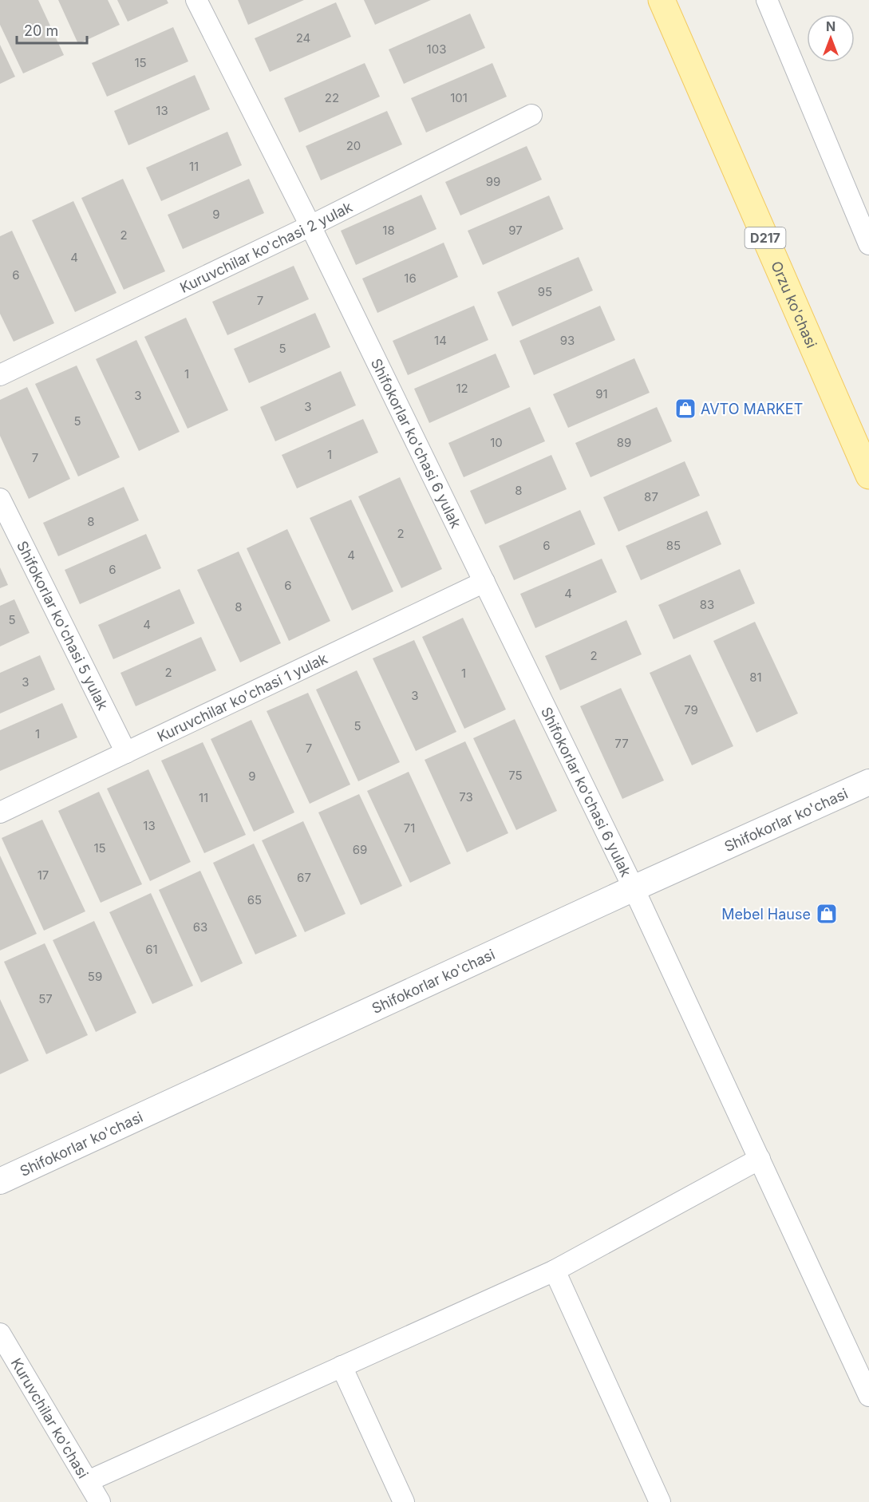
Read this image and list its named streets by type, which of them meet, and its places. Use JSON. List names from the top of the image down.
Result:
{
  "streets": {
    "main road": ["D217", "Orzu ko'chasi"],
    "street": [
      "Kuruvchilar ko'chasi 2 yulak",
      "Shifokorlar ko'chasi 6 yulak",
      "Shifokorlar ko'chasi 5 yulak",
      "Kuruvchilar ko'chasi 1 yulak",
      "Shifokorlar ko'chasi",
      "Kuruvchilar ko'chasi"
    ]
  },
  "crossings": [
    ["Kuruvchilar ko'chasi 2 yulak", "Shifokorlar ko'chasi 6 yulak"],
    ["Shifokorlar ko'chasi 6 yulak", "Kuruvchilar ko'chasi 1 yulak"],
    ["Shifokorlar ko'chasi 6 yulak", "Shifokorlar ko'chasi"],
    ["Shifokorlar ko'chasi 5 yulak", "Kuruvchilar ko'chasi 1 yulak"]
  ],
  "places": {
    "shop": ["AVTO MARKET", "Mebel Hause"]
  },
  "house_numbers": [
    "24",
    "103",
    "15",
    "22",
    "101",
    "13",
    "20",
    "11",
    "99",
    "9",
    "18",
    "97",
    "2",
    "4",
    "6",
    "16",
    "95",
    "7",
    "14",
    "93",
    "5",
    "1",
    "12",
    "91",
    "3",
    "3",
    "5",
    "10",
    "89",
    "1",
    "7",
    "8",
    "87",
    "8",
    "2",
    "6",
    "85",
    "4",
    "6",
    "6",
    "4",
    "83",
    "8",
    "5",
    "4",
    "2",
    "2",
    "1",
    "81",
    "3",
    "3",
    "79",
    "5",
    "1",
    "77",
    "7",
    "75",
    "9",
    "73",
    "11",
    "13",
    "71",
    "15",
    "69",
    "17",
    "67",
    "65",
    "63",
    "61",
    "59",
    "57"
  ],
  "scale_bar": "20 m",
  "north": "top"
}
